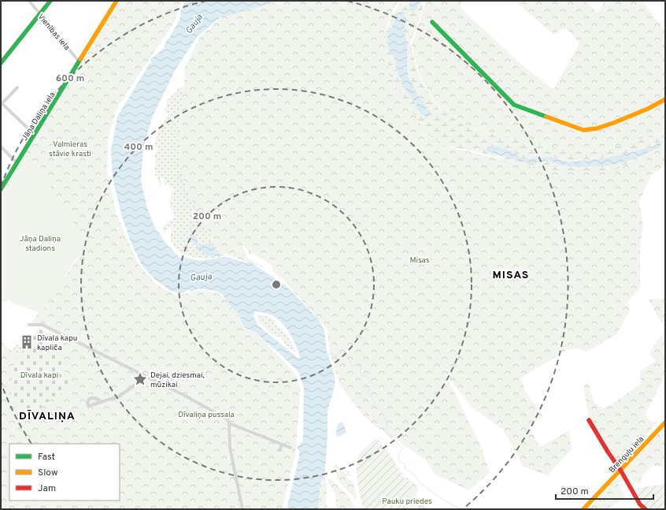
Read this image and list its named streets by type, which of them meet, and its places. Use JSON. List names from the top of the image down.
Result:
{
  "streets": {
    "street": ["Vienības iela", "Jāņa Daliņa iela", "Brenguļu iela"]
  },
  "crossings": [
    ["Vienības iela", "Jāņa Daliņa iela"]
  ],
  "districts": ["MISAS", "DĪVALIŅA"],
  "water": ["Gauja"],
  "parks": [
    "Valmieras stāvie krasti",
    "Jāņa Daliņa stadions",
    "Misas",
    "Dīvala kapi",
    "Dīvaliņa pussala",
    "Pauku priedes"
  ],
  "places": {
    "building": ["Dīvala kapu kapliča"],
    "place": ["Dejai, dziesmai, mūzikai"]
  },
  "legend": ["Fast", "Slow", "Jam"],
  "scale_bar": "200 m",
  "rings": ["600 m", "400 m", "200 m"]
}
